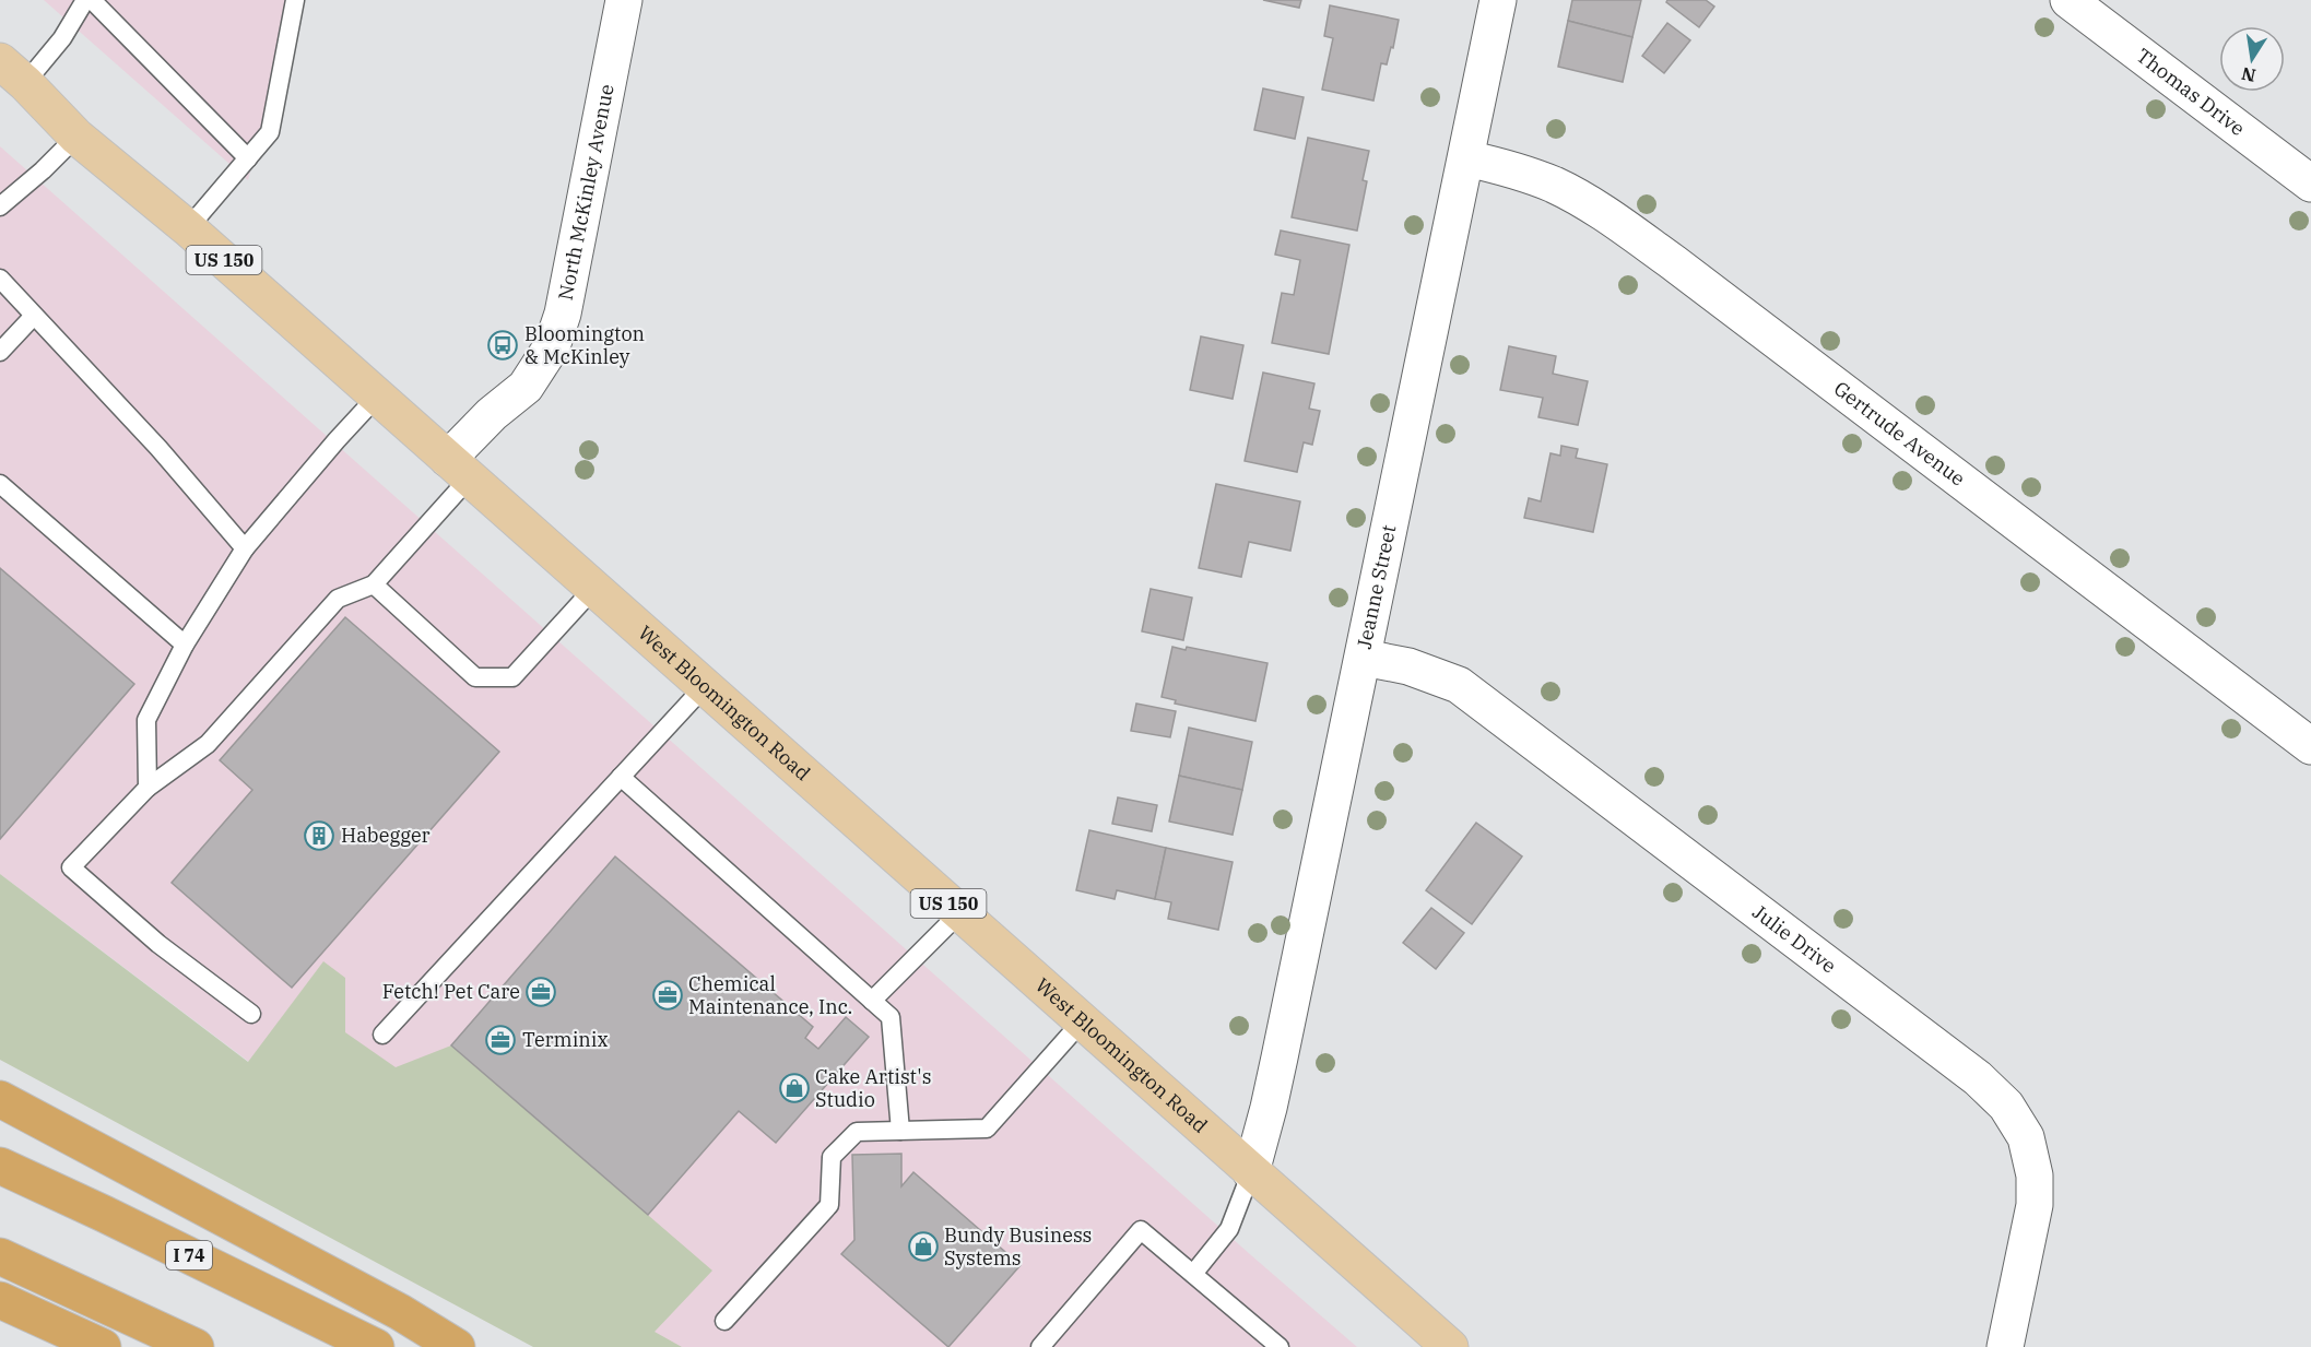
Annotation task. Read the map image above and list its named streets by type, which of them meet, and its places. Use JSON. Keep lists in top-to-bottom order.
{
  "streets": {
    "highway": ["I 74"],
    "main road": ["US 150", "West Bloomington Road"],
    "street": [
      "Thomas Drive",
      "North McKinley Avenue",
      "Gertrude Avenue",
      "Jeanne Street",
      "Julie Drive"
    ]
  },
  "crossings": [
    ["North McKinley Avenue", "West Bloomington Road"],
    ["Gertrude Avenue", "Jeanne Street"],
    ["Jeanne Street", "West Bloomington Road"],
    ["Jeanne Street", "Julie Drive"]
  ],
  "places": {
    "bus stop": ["Bloomington & McKinley"],
    "building": ["Habegger"],
    "office": ["Fetch! Pet Care", "Chemical Maintenance, Inc.", "Terminix"],
    "shop": ["Cake Artist's Studio", "Bundy Business Systems"]
  },
  "north": "bottom"
}
